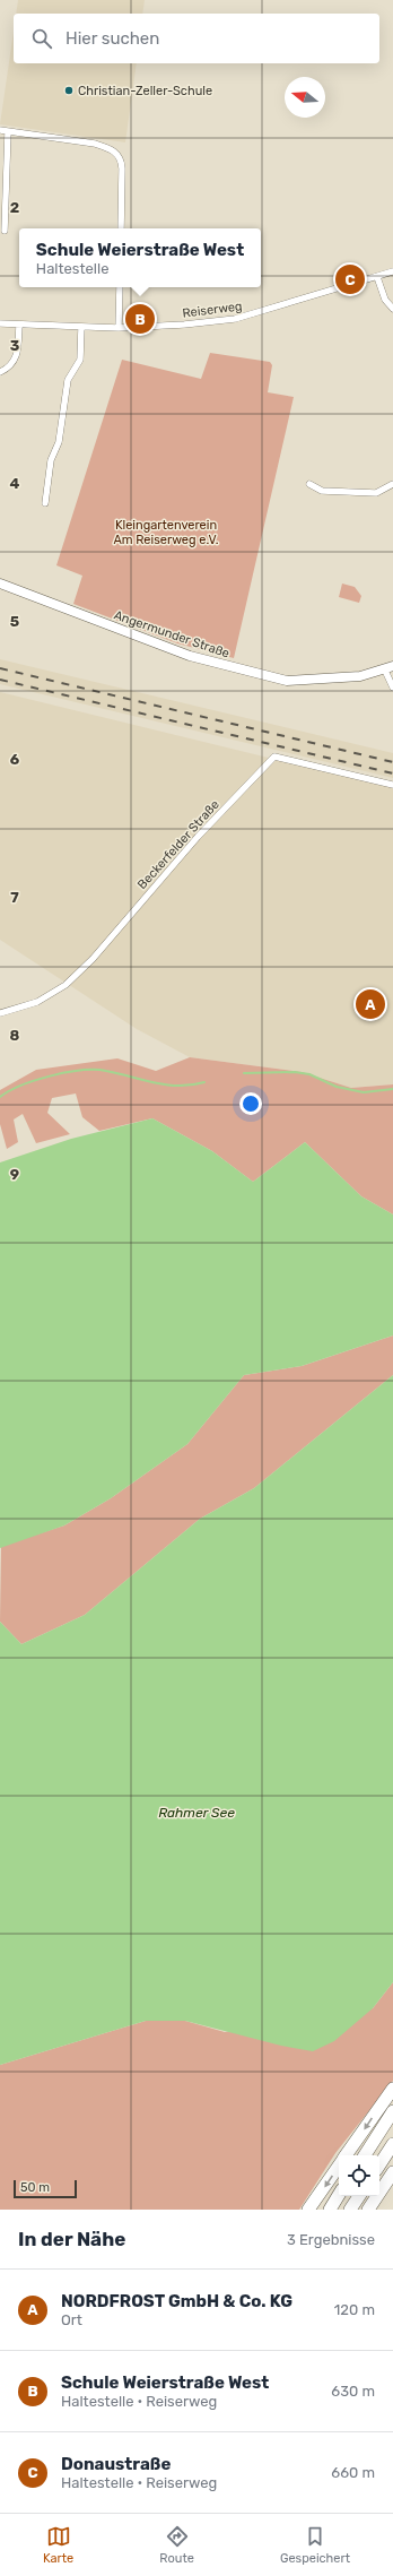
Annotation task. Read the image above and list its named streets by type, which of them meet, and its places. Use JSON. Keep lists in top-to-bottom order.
{
  "streets": {
    "main road": ["Angermunder Straße"],
    "street": ["Reiserweg", "Beckerfelder Straße"]
  },
  "water": ["Rahmer See"],
  "parks": ["Kleingartenverein Am Reiserweg e.V."],
  "places": ["Christian-Zeller-Schule"],
  "scale_bar": "50 m",
  "north": "left",
  "page": {
    "search": "Hier suchen",
    "popup": ["Schule Weierstraße West", "Haltestelle"],
    "pins": ["C", "B", "A"],
    "scale": "50 m",
    "heading": ["In der Nähe", "3 Ergebnisse"],
    "list": [
      {
        "mark": "A",
        "name": "NORDFROST GmbH & Co. KG",
        "note": "Ort",
        "value": "120 m"
      },
      {
        "mark": "B",
        "name": "Schule Weierstraße West",
        "note": "Haltestelle · Reiserweg",
        "value": "630 m"
      },
      {
        "mark": "C",
        "name": "Donaustraße",
        "note": "Haltestelle · Reiserweg",
        "value": "660 m"
      }
    ],
    "nav": ["Karte", "Route", "Gespeichert"]
  },
  "grid": {
    "rows": [
      "2",
      "3",
      "4",
      "5",
      "6",
      "7",
      "8",
      "9"
    ]
  }
}
